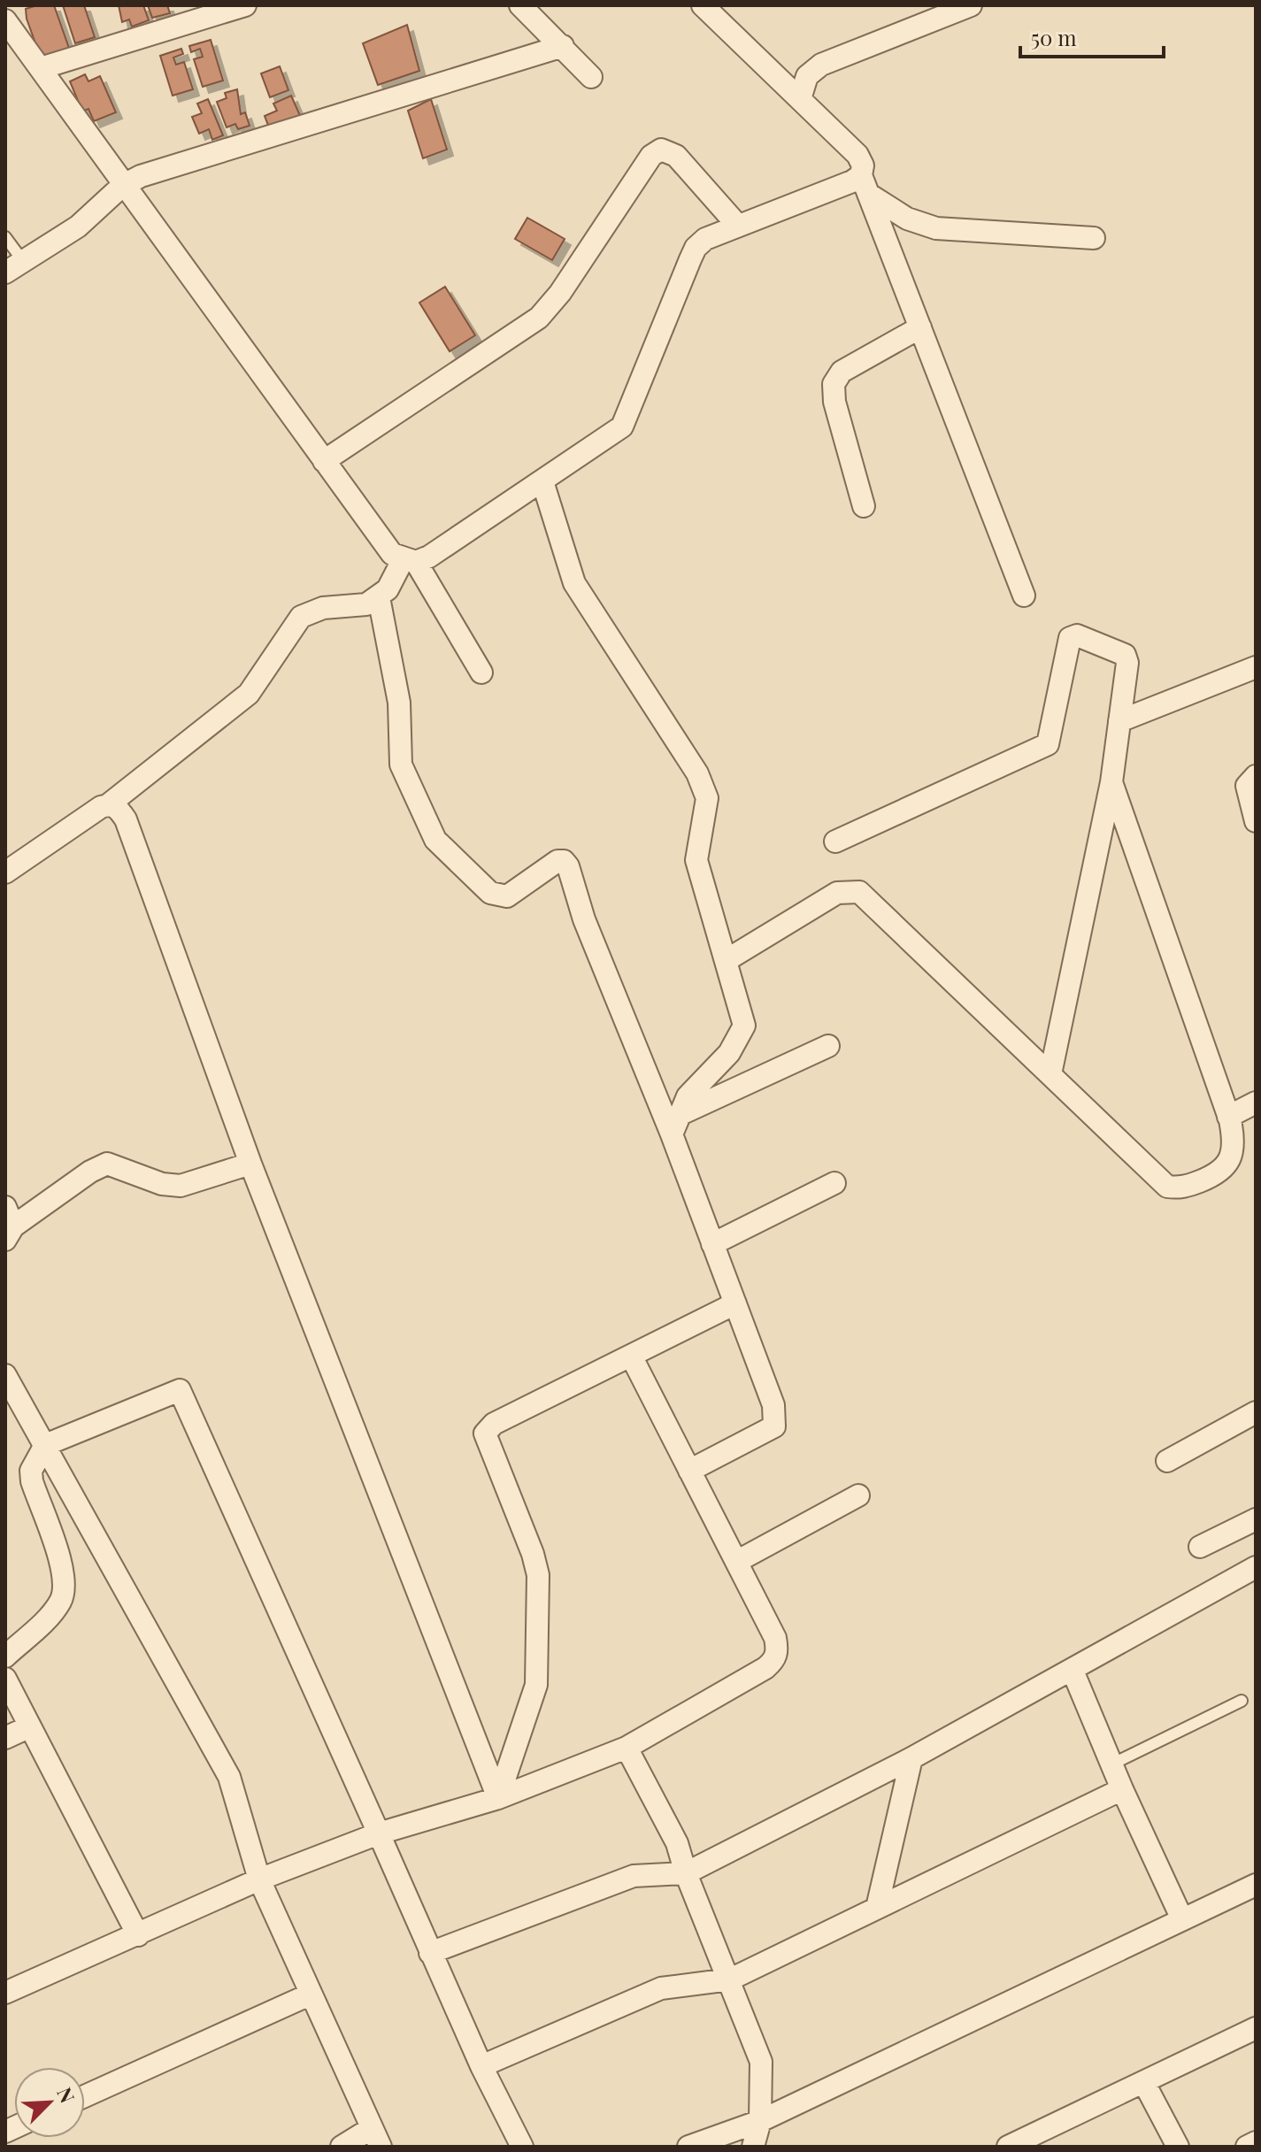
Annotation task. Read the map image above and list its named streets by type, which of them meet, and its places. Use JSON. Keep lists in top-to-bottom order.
{
  "scale_bar": "50 m",
  "north": "top right"
}
